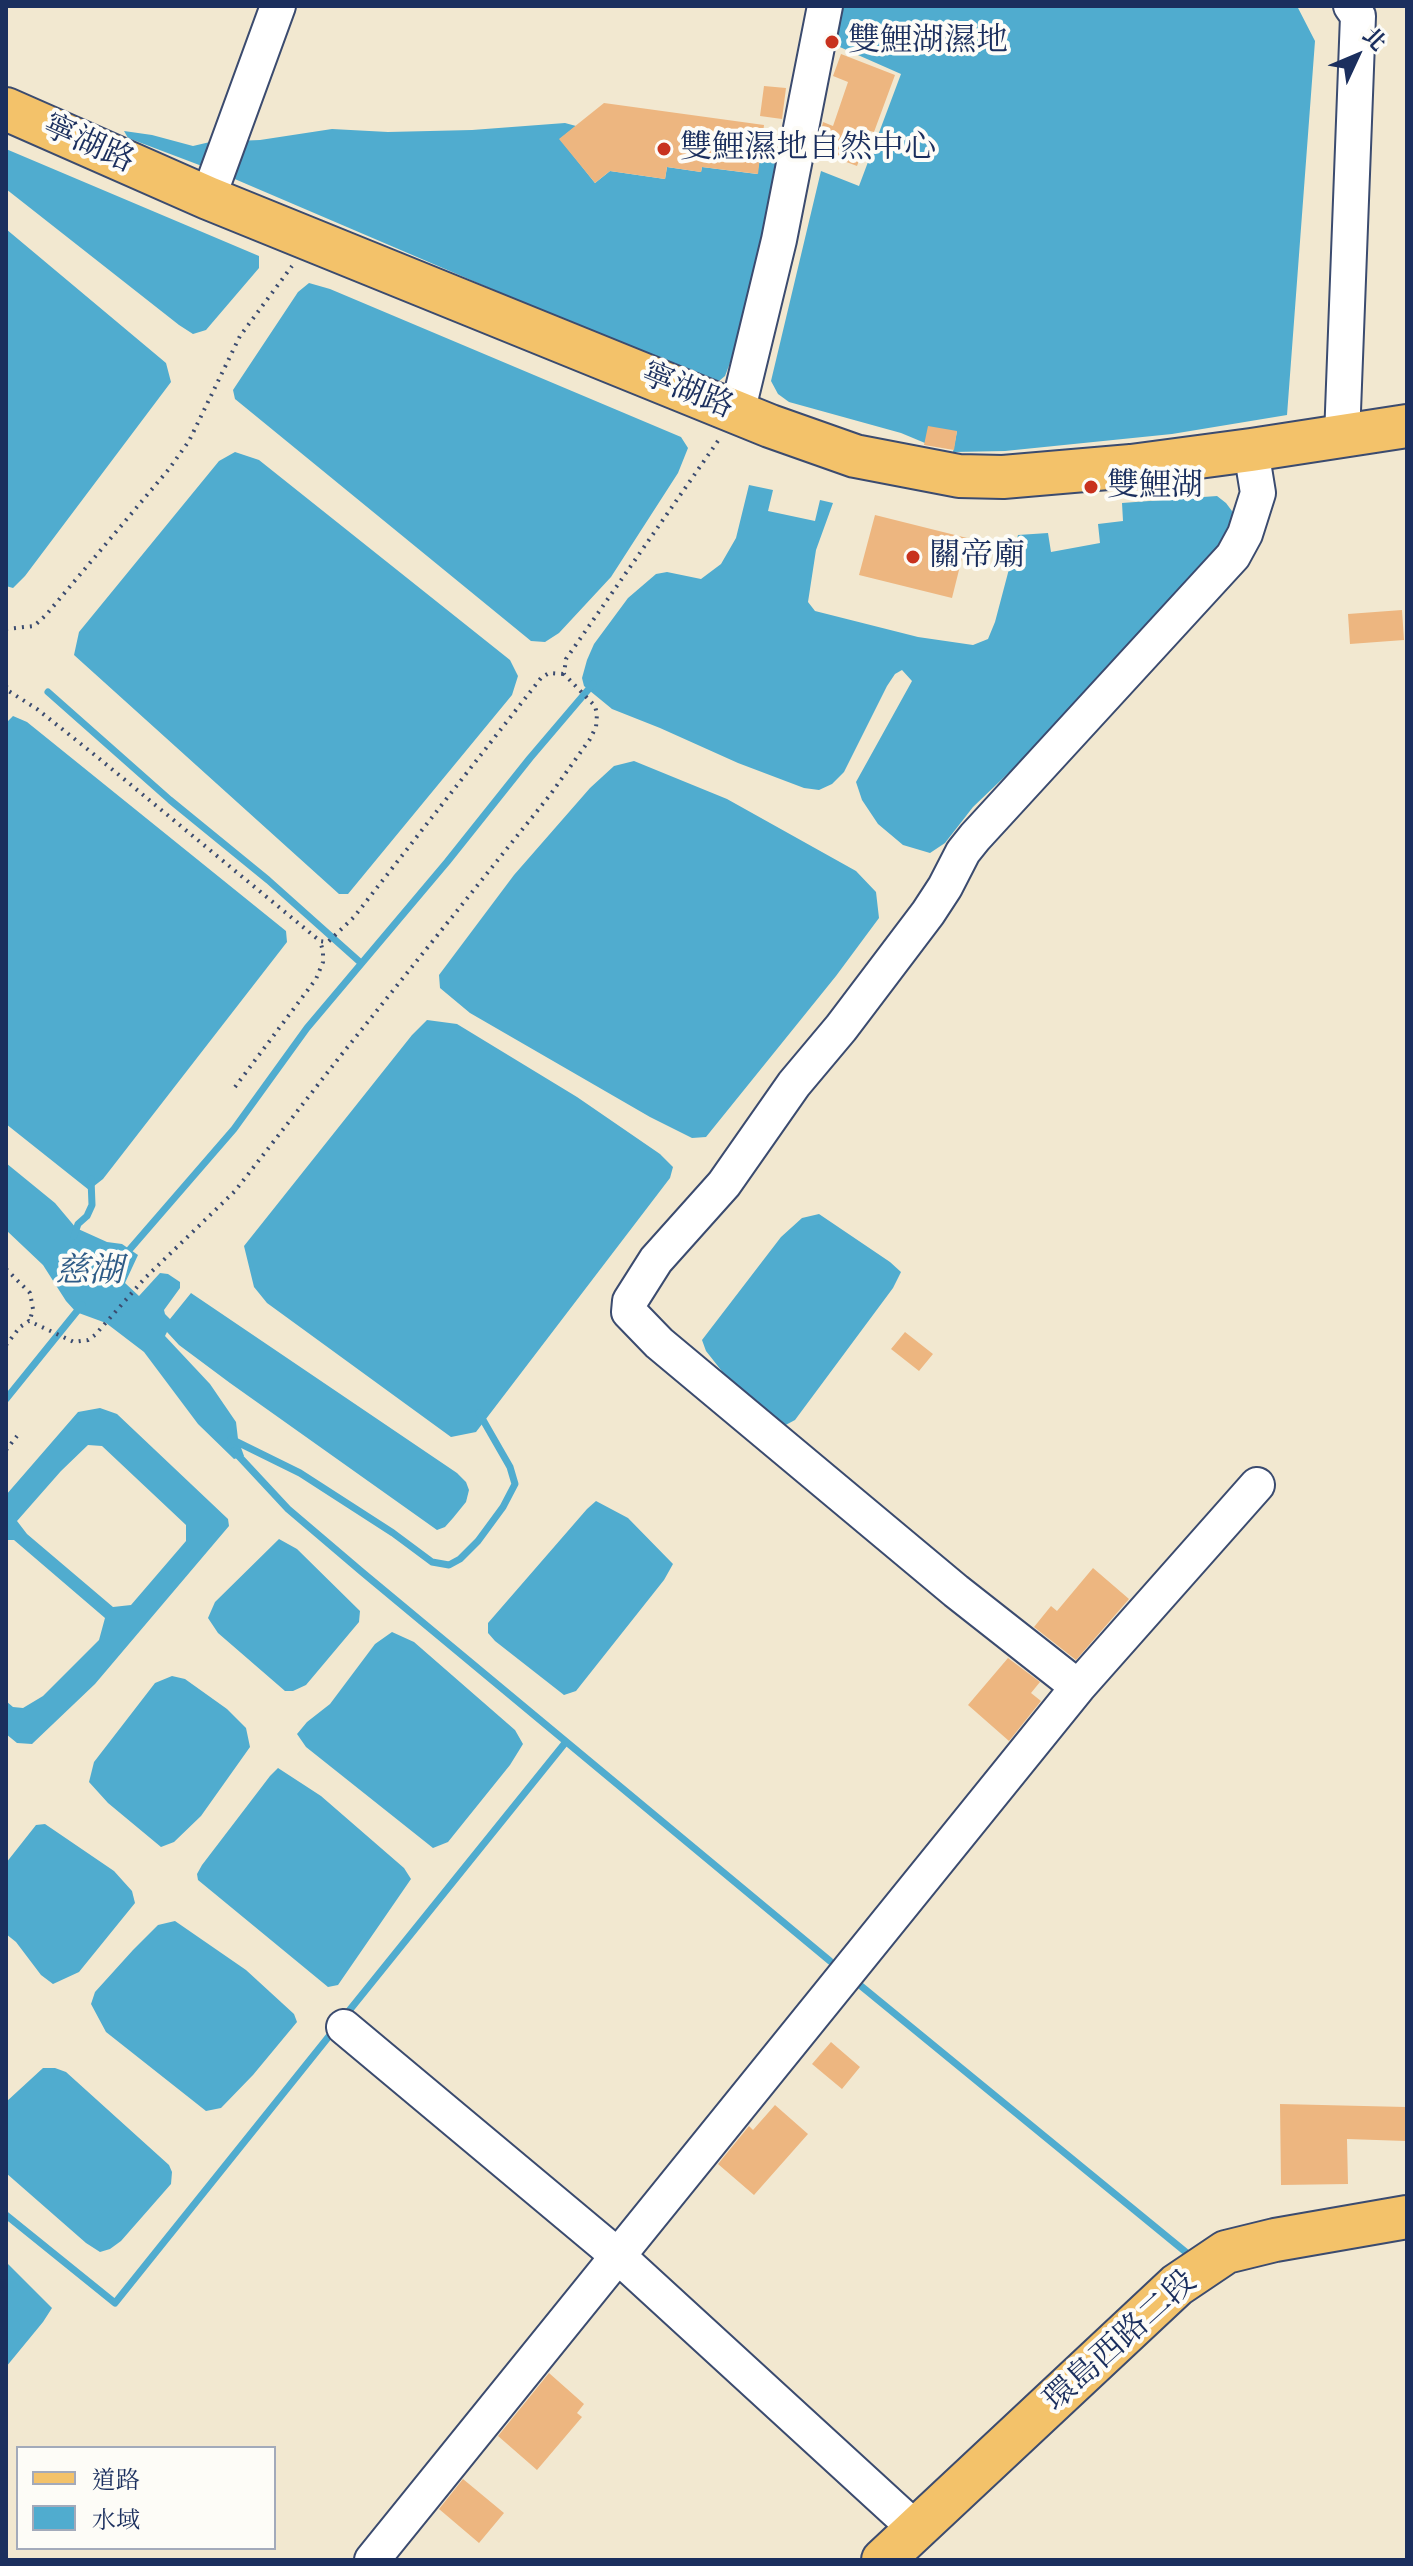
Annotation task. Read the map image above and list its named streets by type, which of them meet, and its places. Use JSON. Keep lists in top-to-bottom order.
{
  "streets": {
    "main road": ["寧湖路", "環島西路二段"]
  },
  "water": ["慈湖"],
  "places": [
    "雙鯉湖濕地",
    "雙鯉濕地自然中心",
    "雙鯉湖",
    "關帝廟"
  ],
  "legend": ["道路", "水域"],
  "north": "top right"
}
